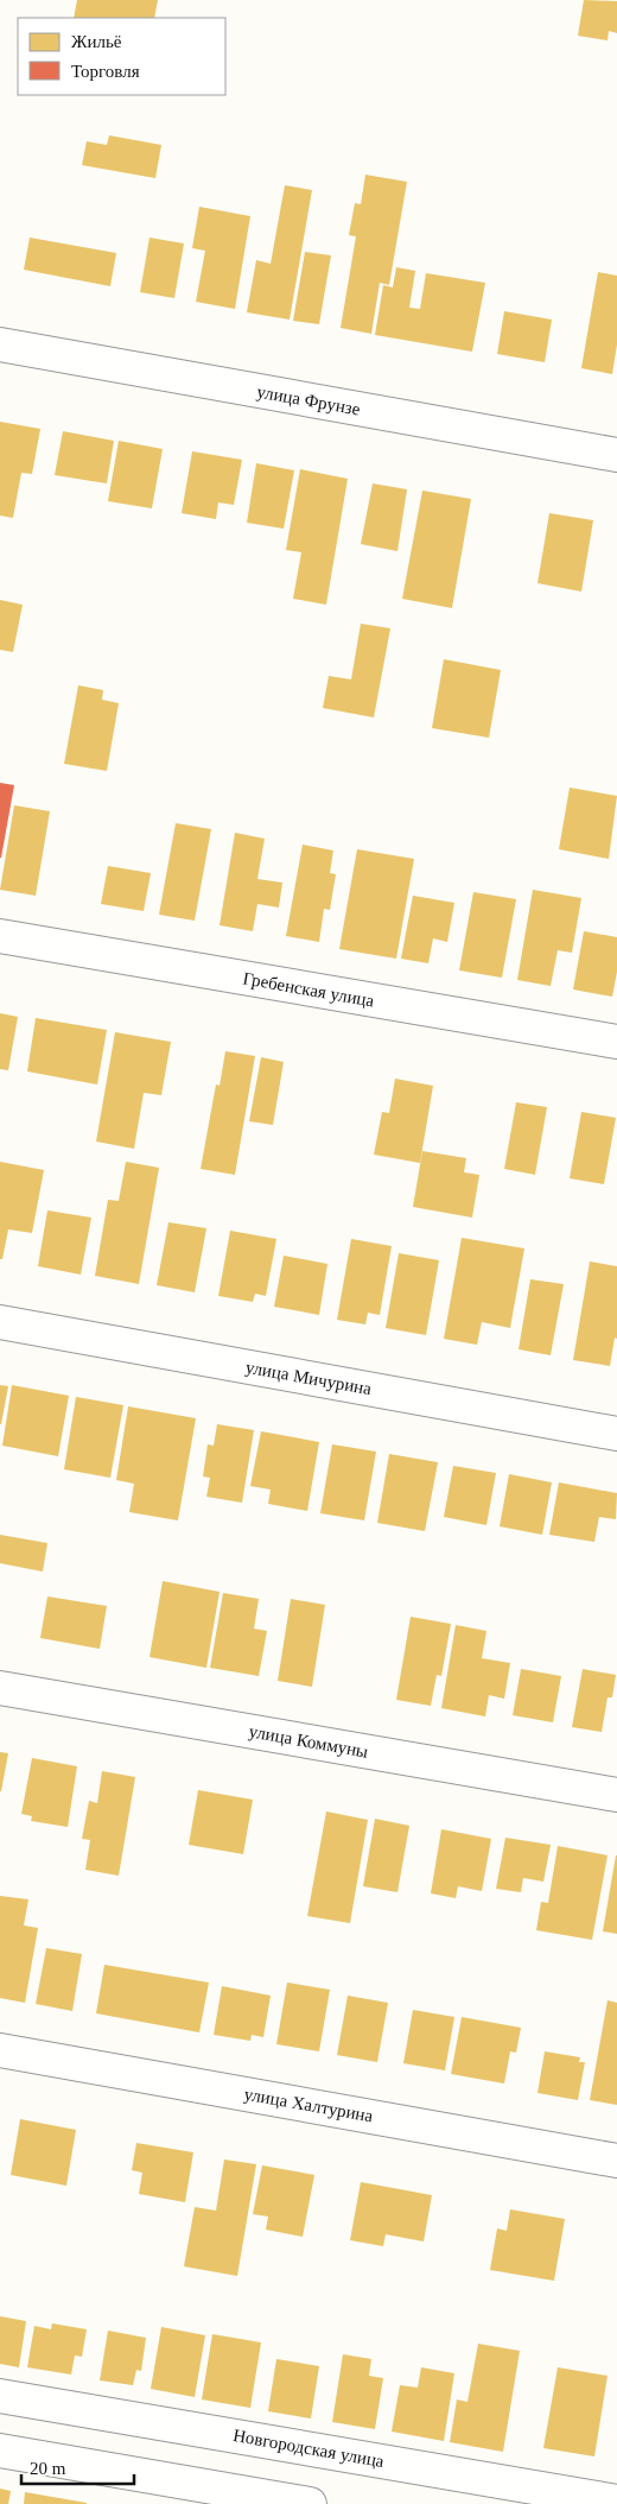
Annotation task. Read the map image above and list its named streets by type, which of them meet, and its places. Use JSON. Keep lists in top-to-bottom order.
{
  "streets": {
    "street": [
      "улица Фрунзе",
      "Гребенская улица",
      "улица Мичурина",
      "улица Коммуны",
      "улица Халтурина",
      "Новгородская улица"
    ]
  },
  "legend": ["Жильё", "Торговля"],
  "scale_bar": "20 m"
}
